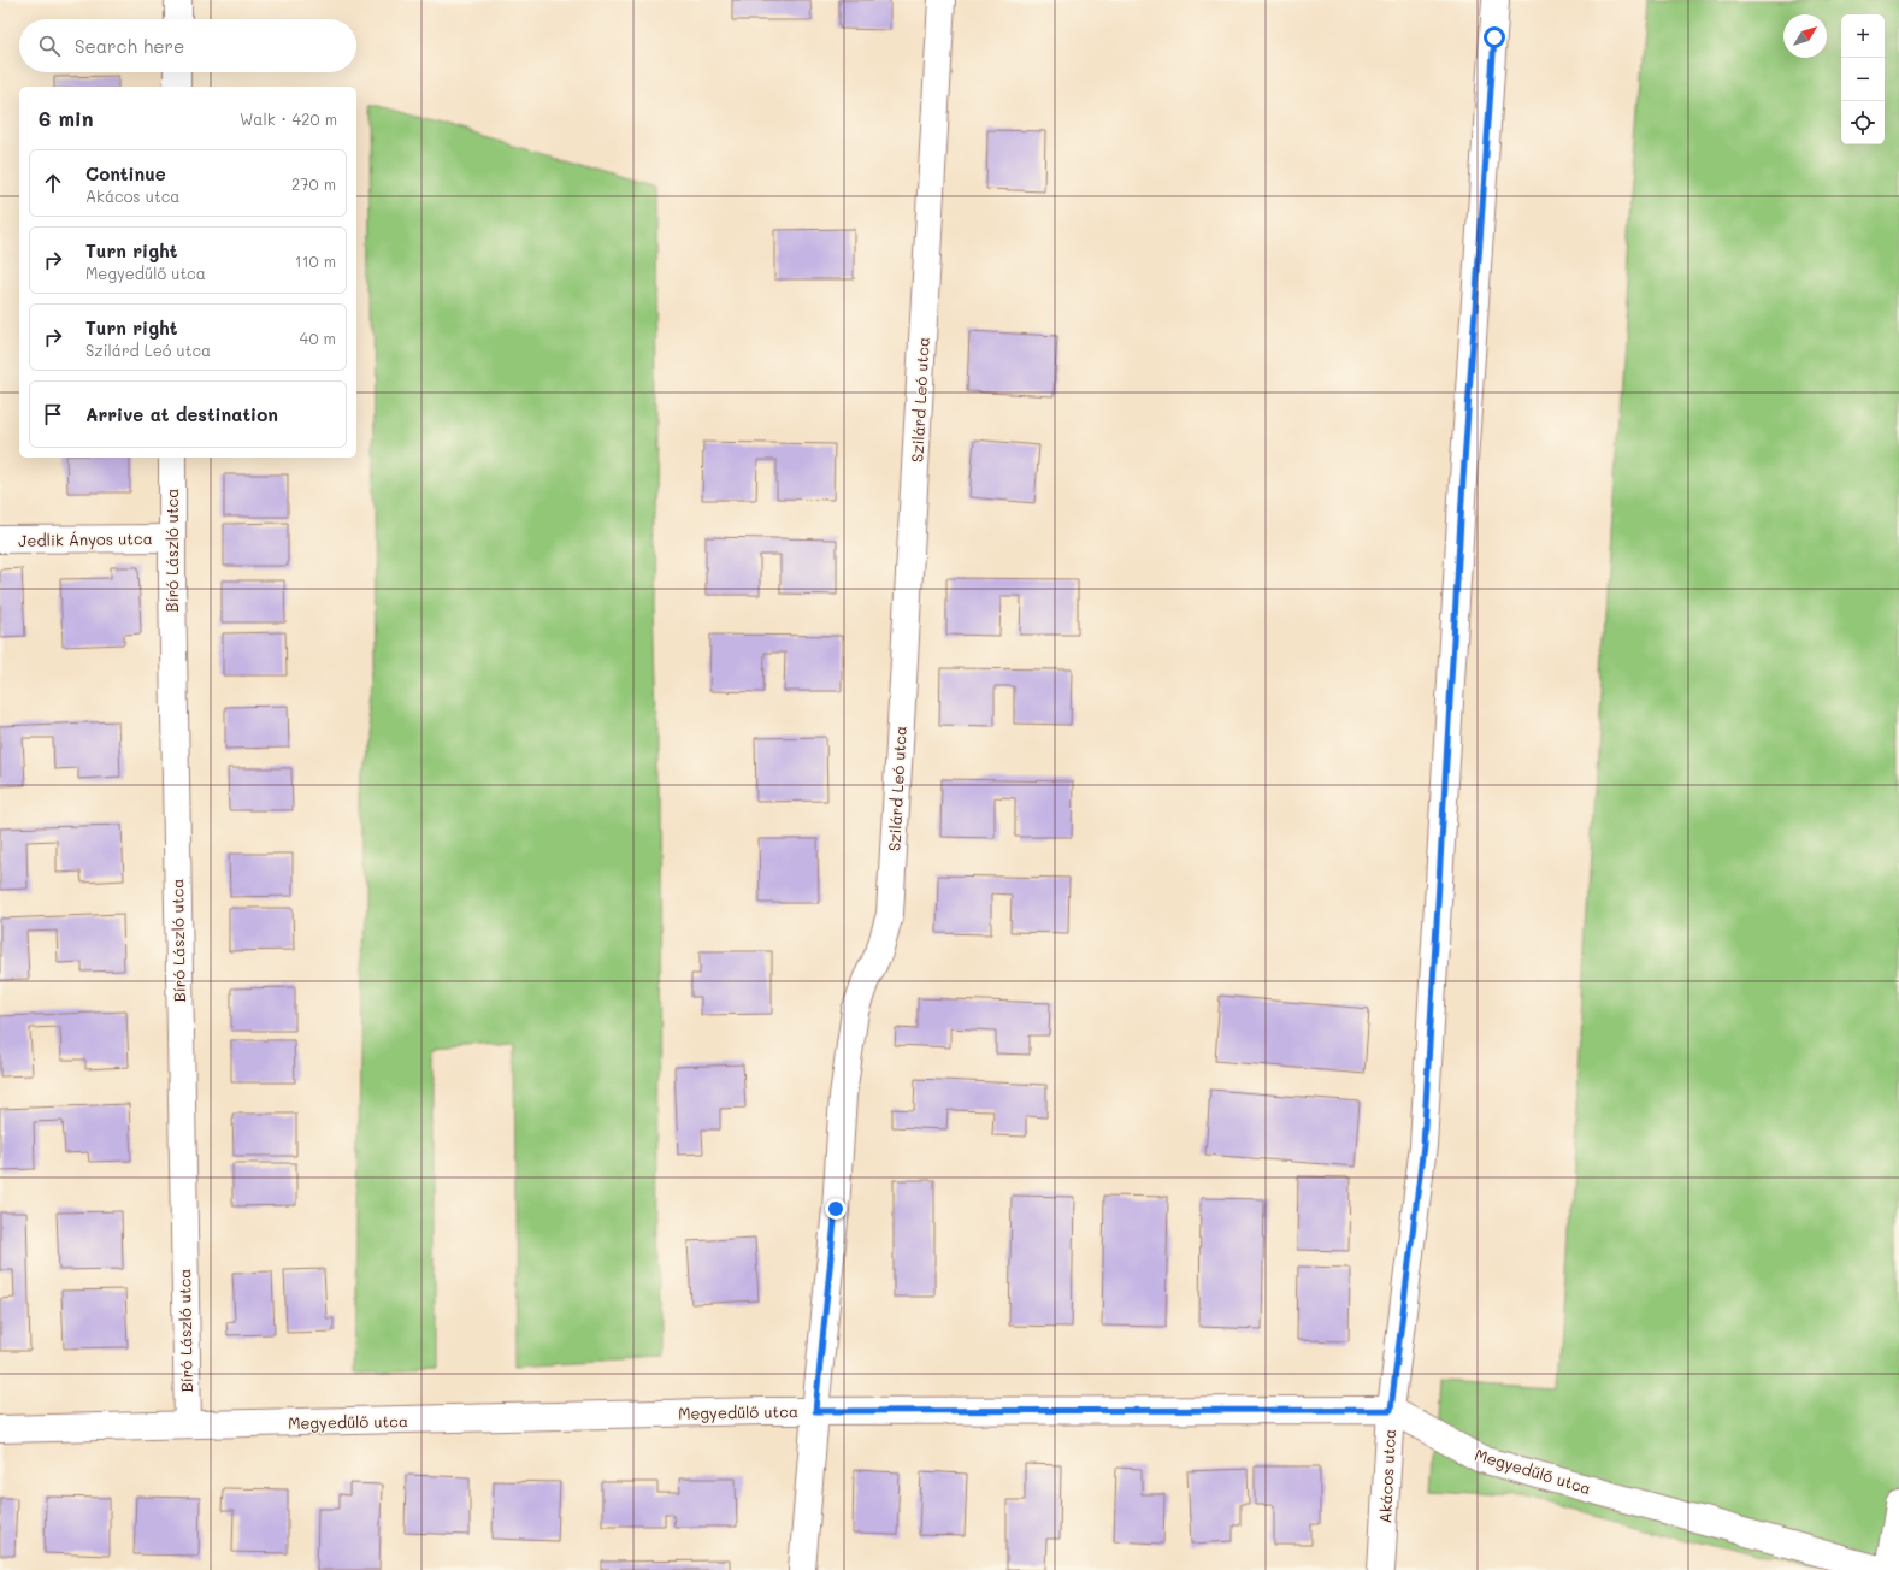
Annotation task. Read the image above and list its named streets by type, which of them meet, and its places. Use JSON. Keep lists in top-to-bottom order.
{
  "streets": {
    "street": [
      "Szilárd Leó utca",
      "Jedlik Ányos utca",
      "Bíró László utca",
      "Megyedűlő utca",
      "Akácos utca"
    ]
  },
  "crossings": [
    ["Szilárd Leó utca", "Megyedűlő utca"],
    ["Jedlik Ányos utca", "Bíró László utca"],
    ["Bíró László utca", "Megyedűlő utca"],
    ["Megyedűlő utca", "Akácos utca"]
  ],
  "north": "top right",
  "page": {
    "map_buttons": ["+", "−"],
    "search": "Search here",
    "heading": ["6 min", "Walk · 420 m"],
    "list": [
      ["Continue", "Akácos utca", "270 m"],
      ["Turn right", "Megyedűlő utca", "110 m"],
      ["Turn right", "Szilárd Leó utca", "40 m"],
      "Arrive at destination"
    ]
  }
}
